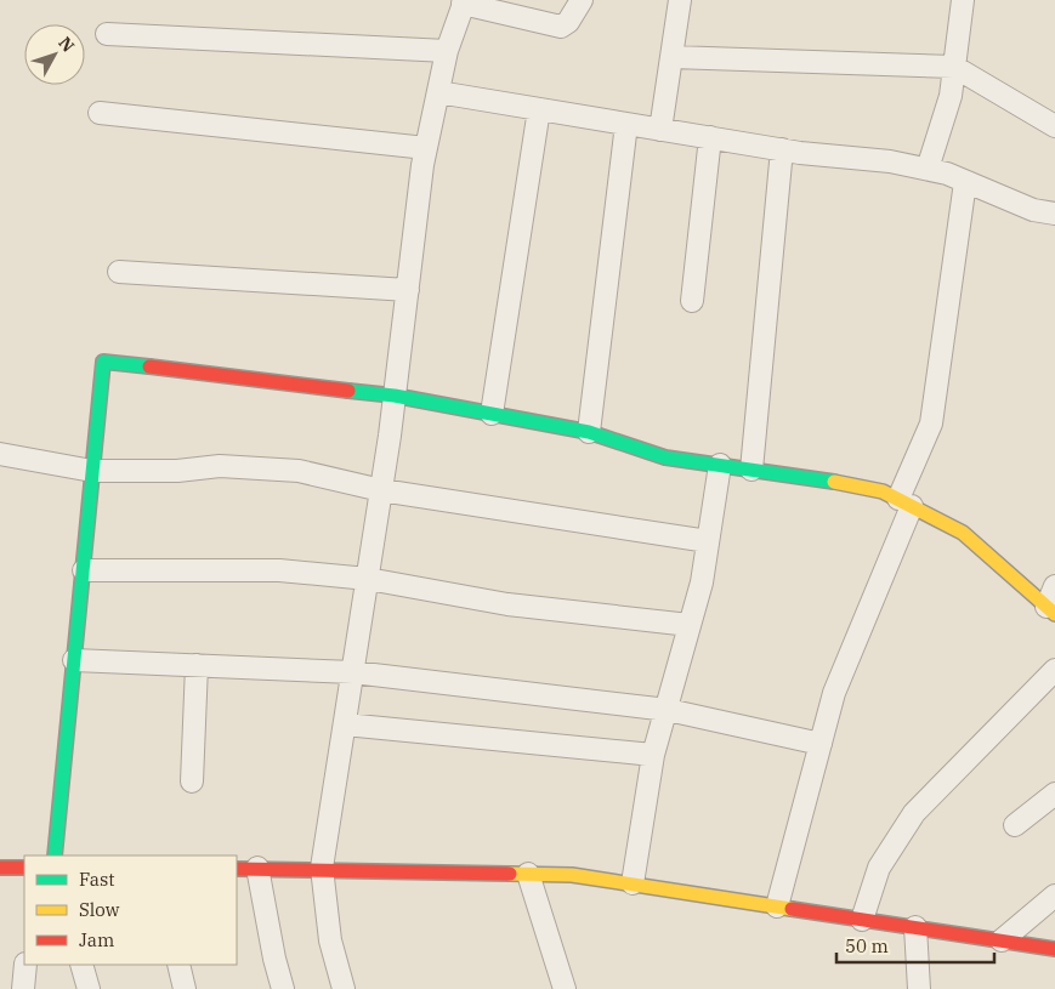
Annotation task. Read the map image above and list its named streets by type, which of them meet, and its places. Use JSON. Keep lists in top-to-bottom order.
{
  "legend": ["Fast", "Slow", "Jam"],
  "scale_bar": "50 m",
  "north": "top right"
}
